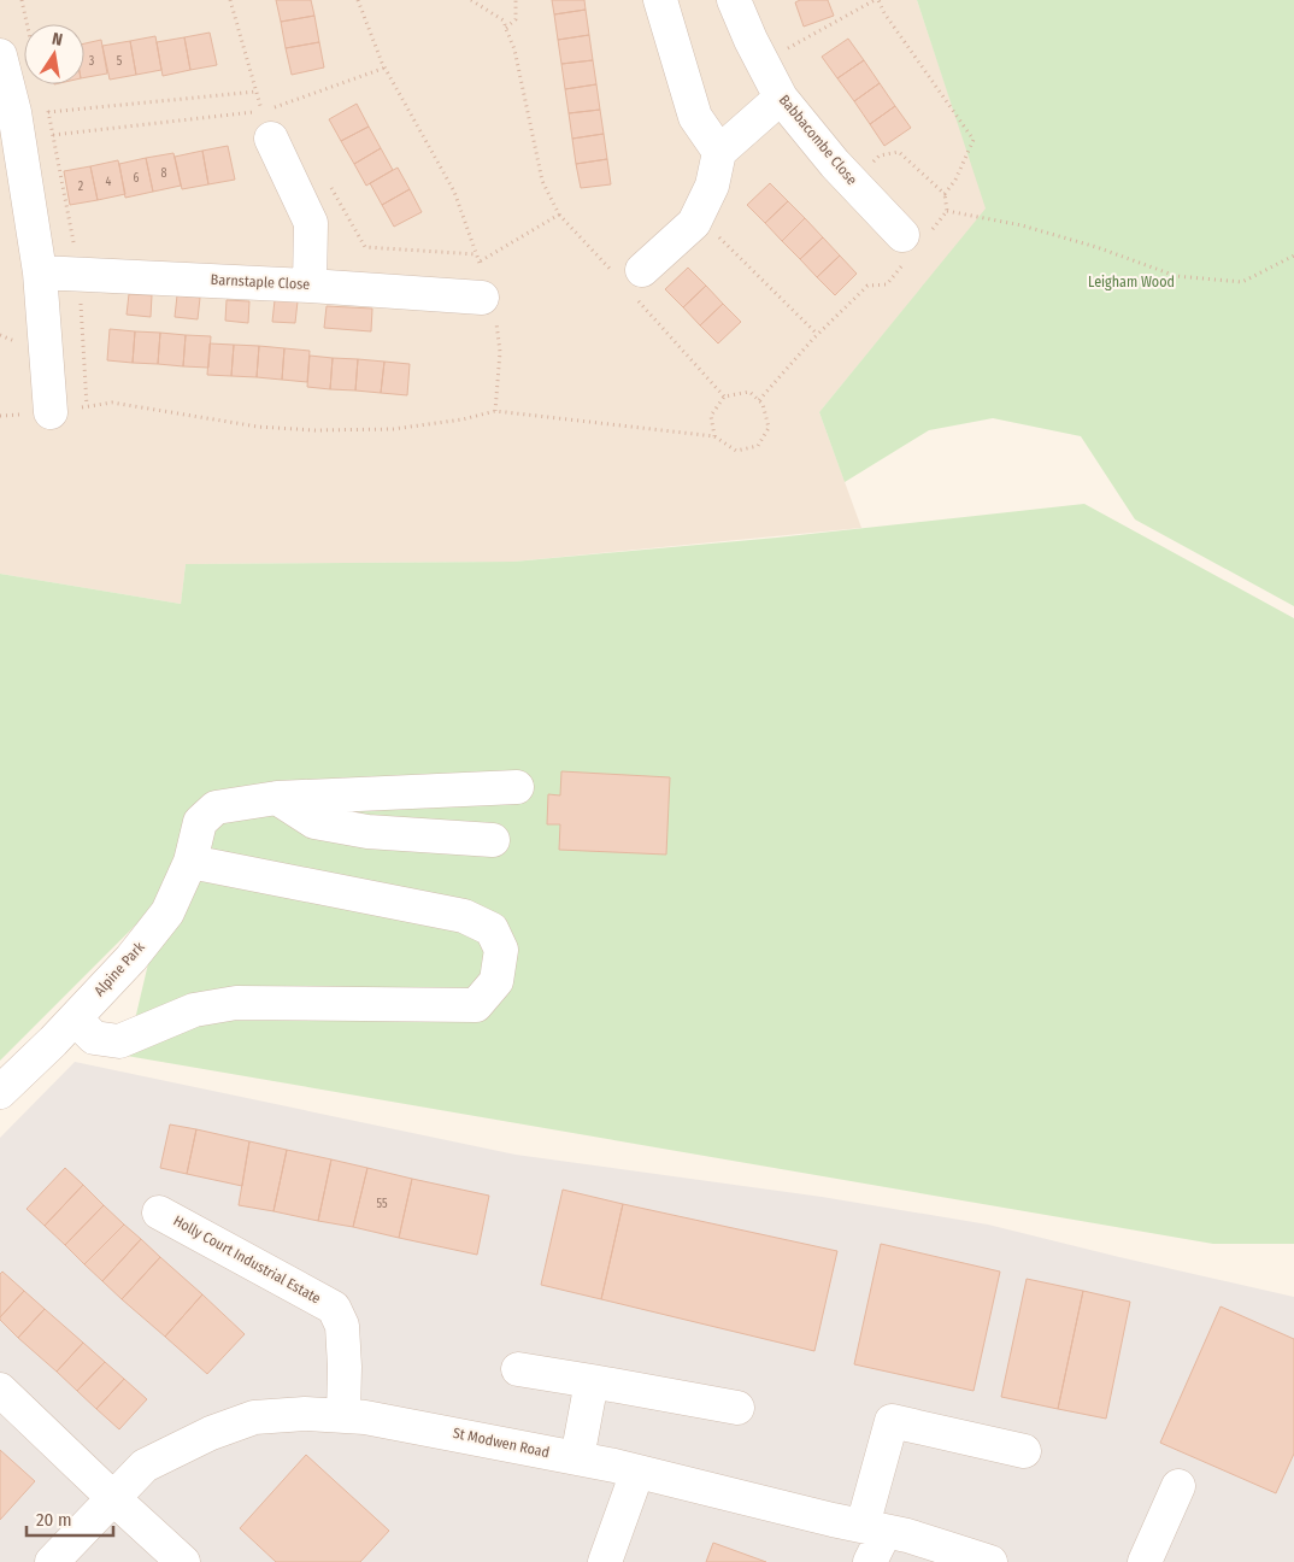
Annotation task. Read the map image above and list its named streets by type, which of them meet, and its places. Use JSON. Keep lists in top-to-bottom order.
{
  "streets": {
    "street": [
      "Babbacombe Close",
      "Barnstaple Close",
      "Alpine Park",
      "Holly Court Industrial Estate",
      "St Modwen Road"
    ]
  },
  "crossings": [
    ["Holly Court Industrial Estate", "St Modwen Road"]
  ],
  "parks": ["Leigham Wood"],
  "house_numbers": [
    "3",
    "5",
    "8",
    "6",
    "4",
    "2",
    "55"
  ],
  "scale_bar": "20 m",
  "north": "top"
}
